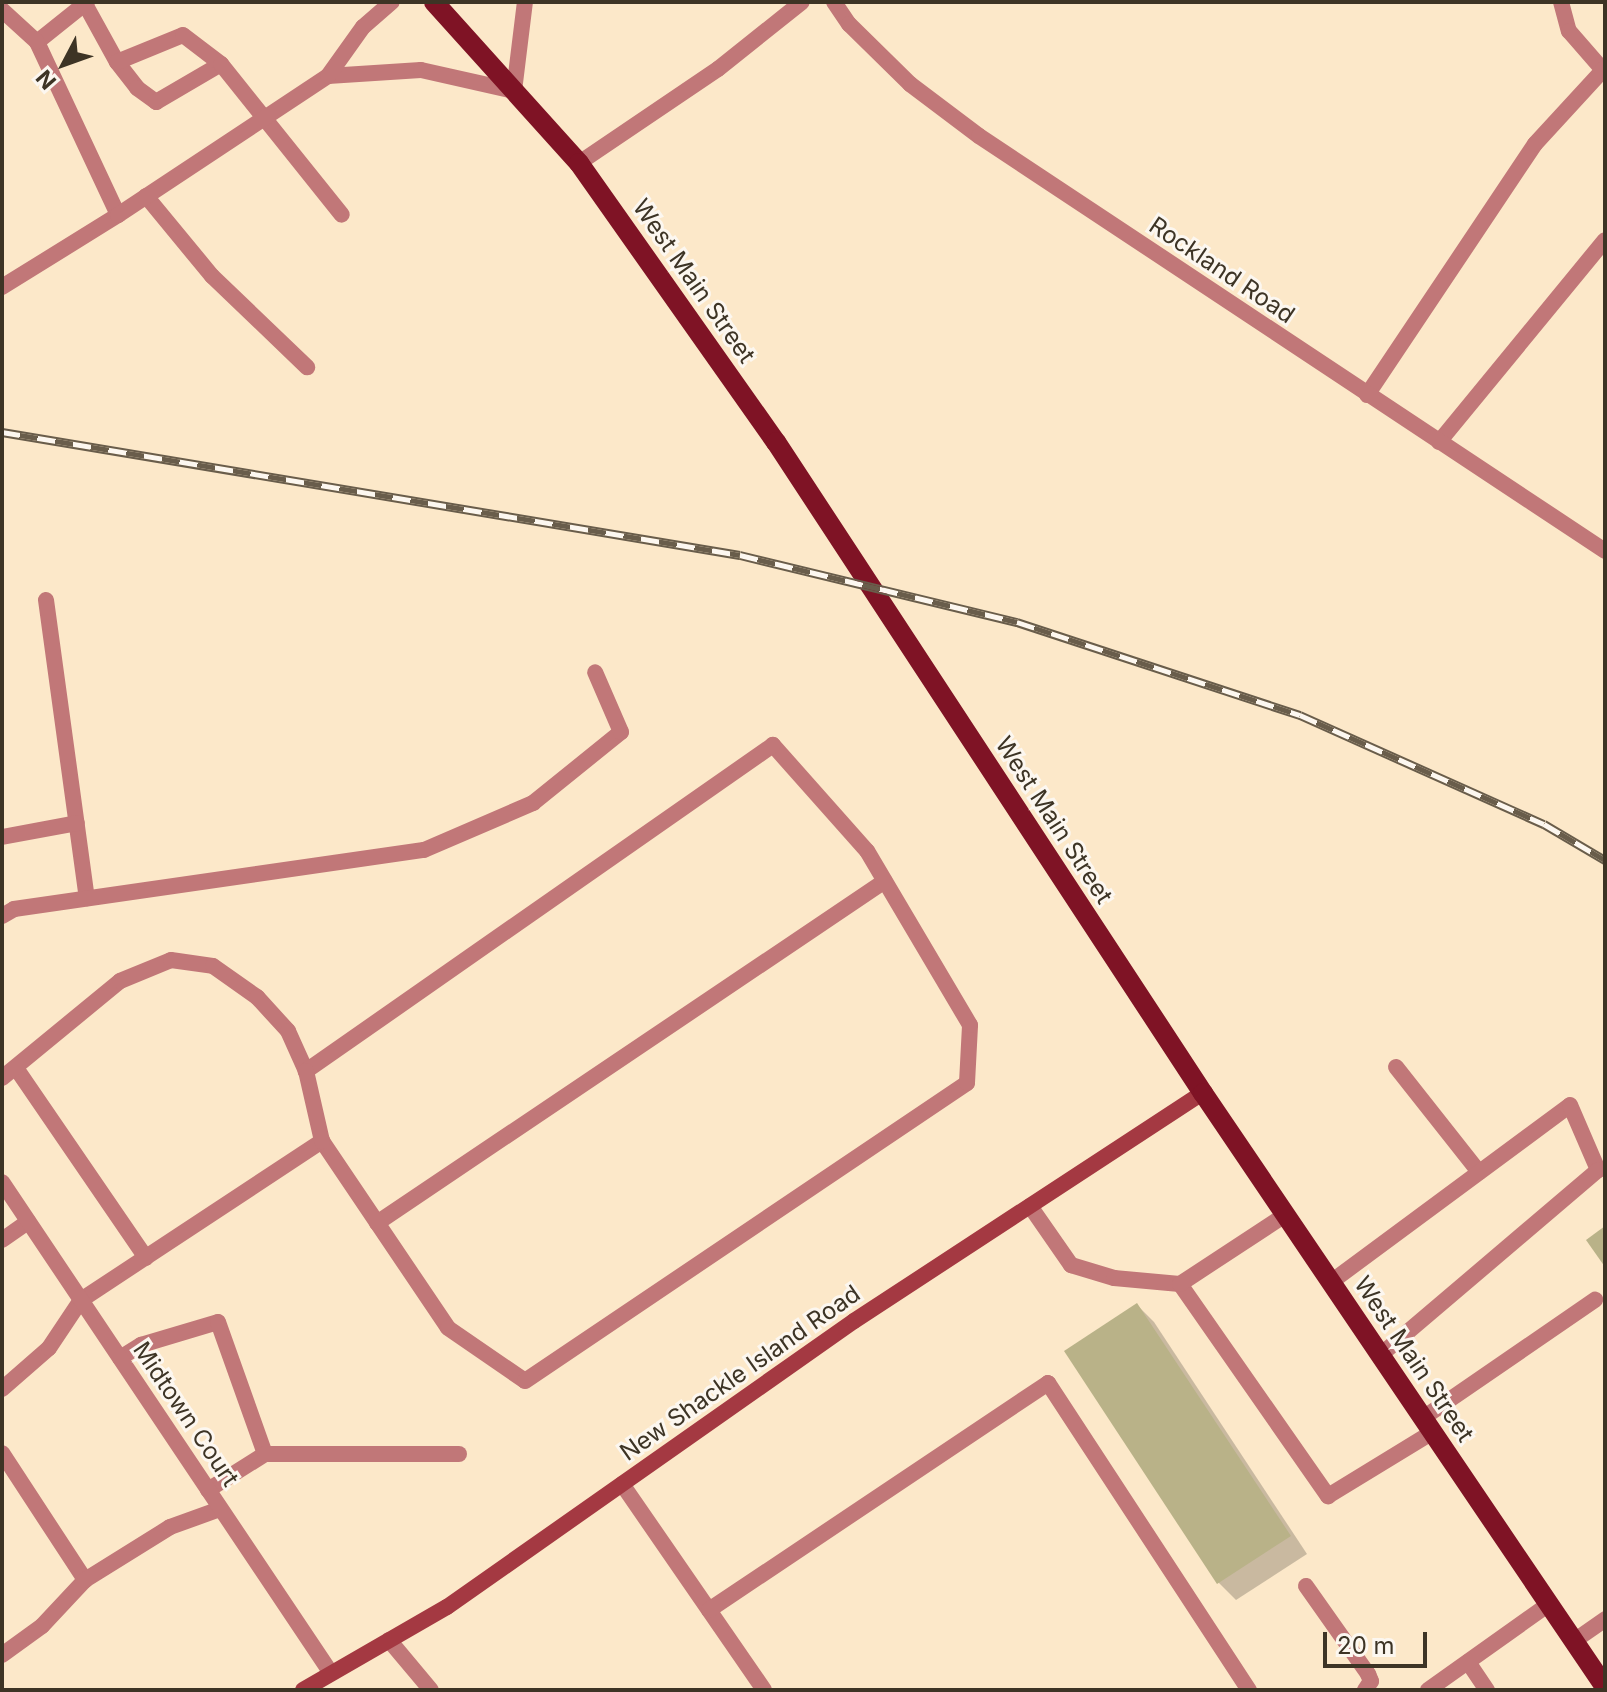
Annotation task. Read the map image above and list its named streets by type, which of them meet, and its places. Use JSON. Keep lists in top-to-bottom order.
{
  "streets": {
    "main road": ["West Main Street", "New Shackle Island Road"],
    "street": ["Rockland Road", "Midtown Court"]
  },
  "crossings": [
    ["West Main Street", "New Shackle Island Road"],
    ["New Shackle Island Road", "Midtown Court"]
  ],
  "scale_bar": "20 m",
  "north": "bottom left"
}
